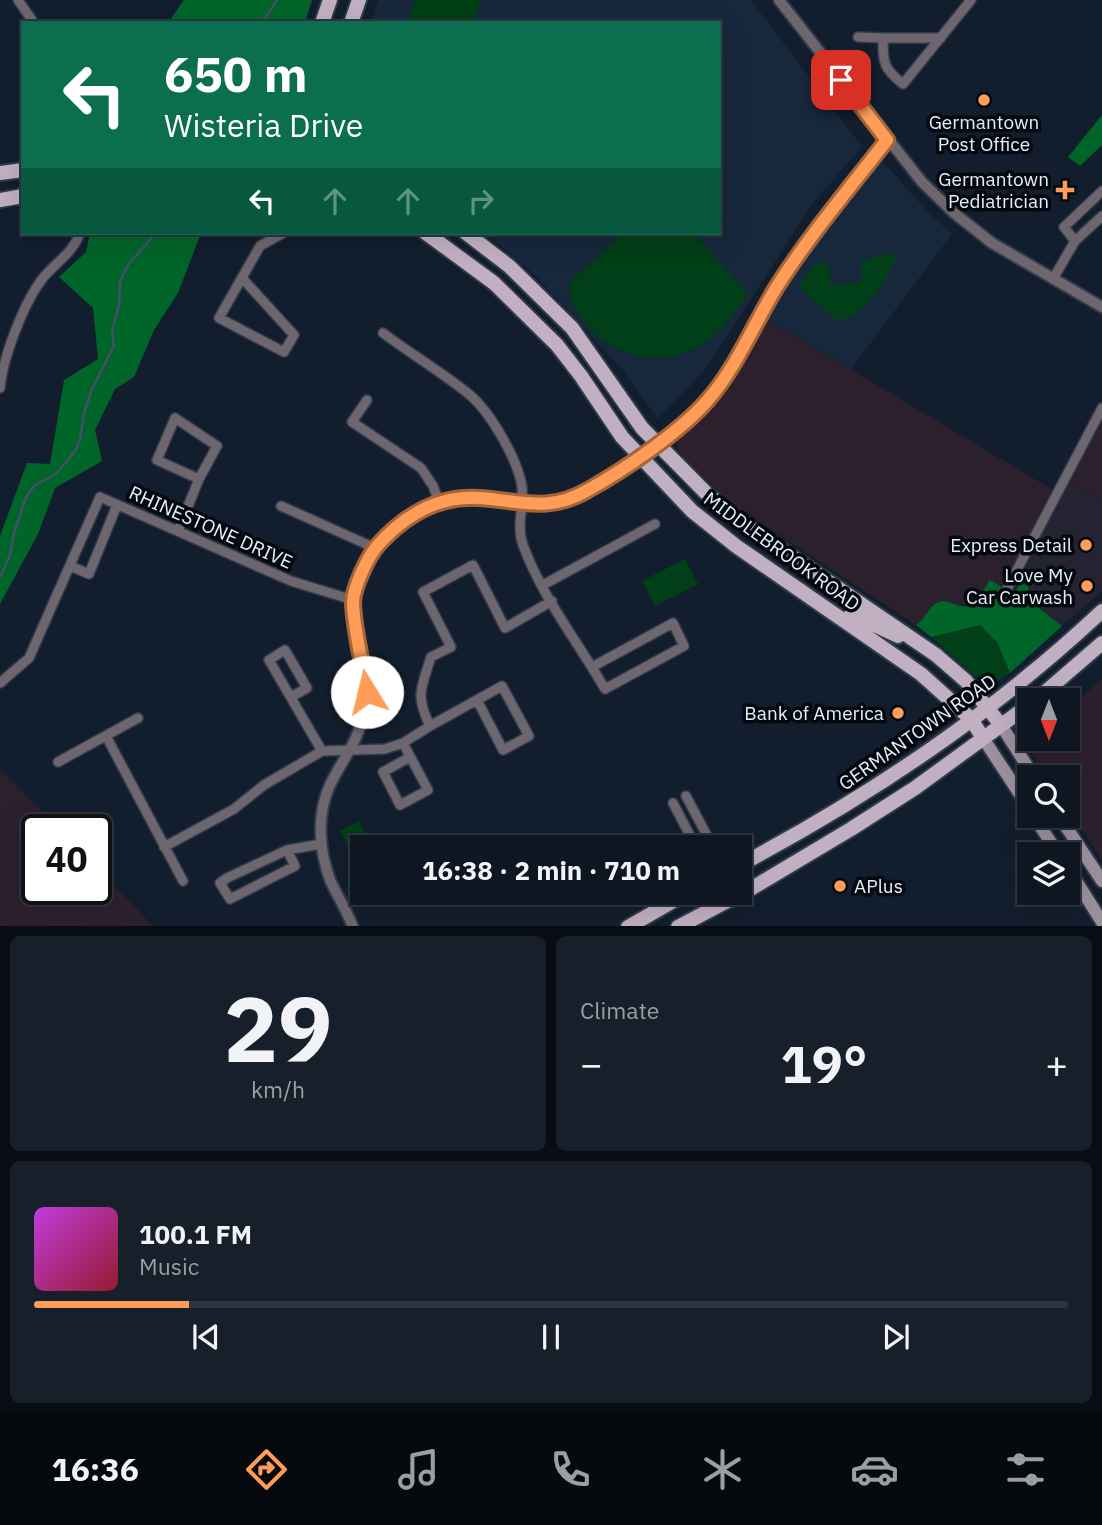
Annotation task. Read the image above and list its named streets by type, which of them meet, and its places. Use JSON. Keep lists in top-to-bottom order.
{
  "streets": {
    "main road": ["MIDDLEBROOK ROAD", "GERMANTOWN ROAD"],
    "street": ["RHINESTONE DRIVE"]
  },
  "crossings": [
    ["MIDDLEBROOK ROAD", "GERMANTOWN ROAD"]
  ],
  "places": {
    "other": [
      "Germantown Post Office",
      "Express Detail",
      "Love My Car Carwash",
      "Bank of America",
      "APlus"
    ],
    "health": ["Germantown Pediatrician"]
  },
  "north": "bottom",
  "page": {
    "turn": ["650 m", "Wisteria Drive"],
    "limit": "40",
    "trip": "16:38 · 2 min · 710 m",
    "tile": [
      ["29", "km/h"],
      "Climate"
    ],
    "heat": ["−", "19°", "+"],
    "song": ["100.1 FM", "Music"],
    "tabs": "16:36"
  }
}
